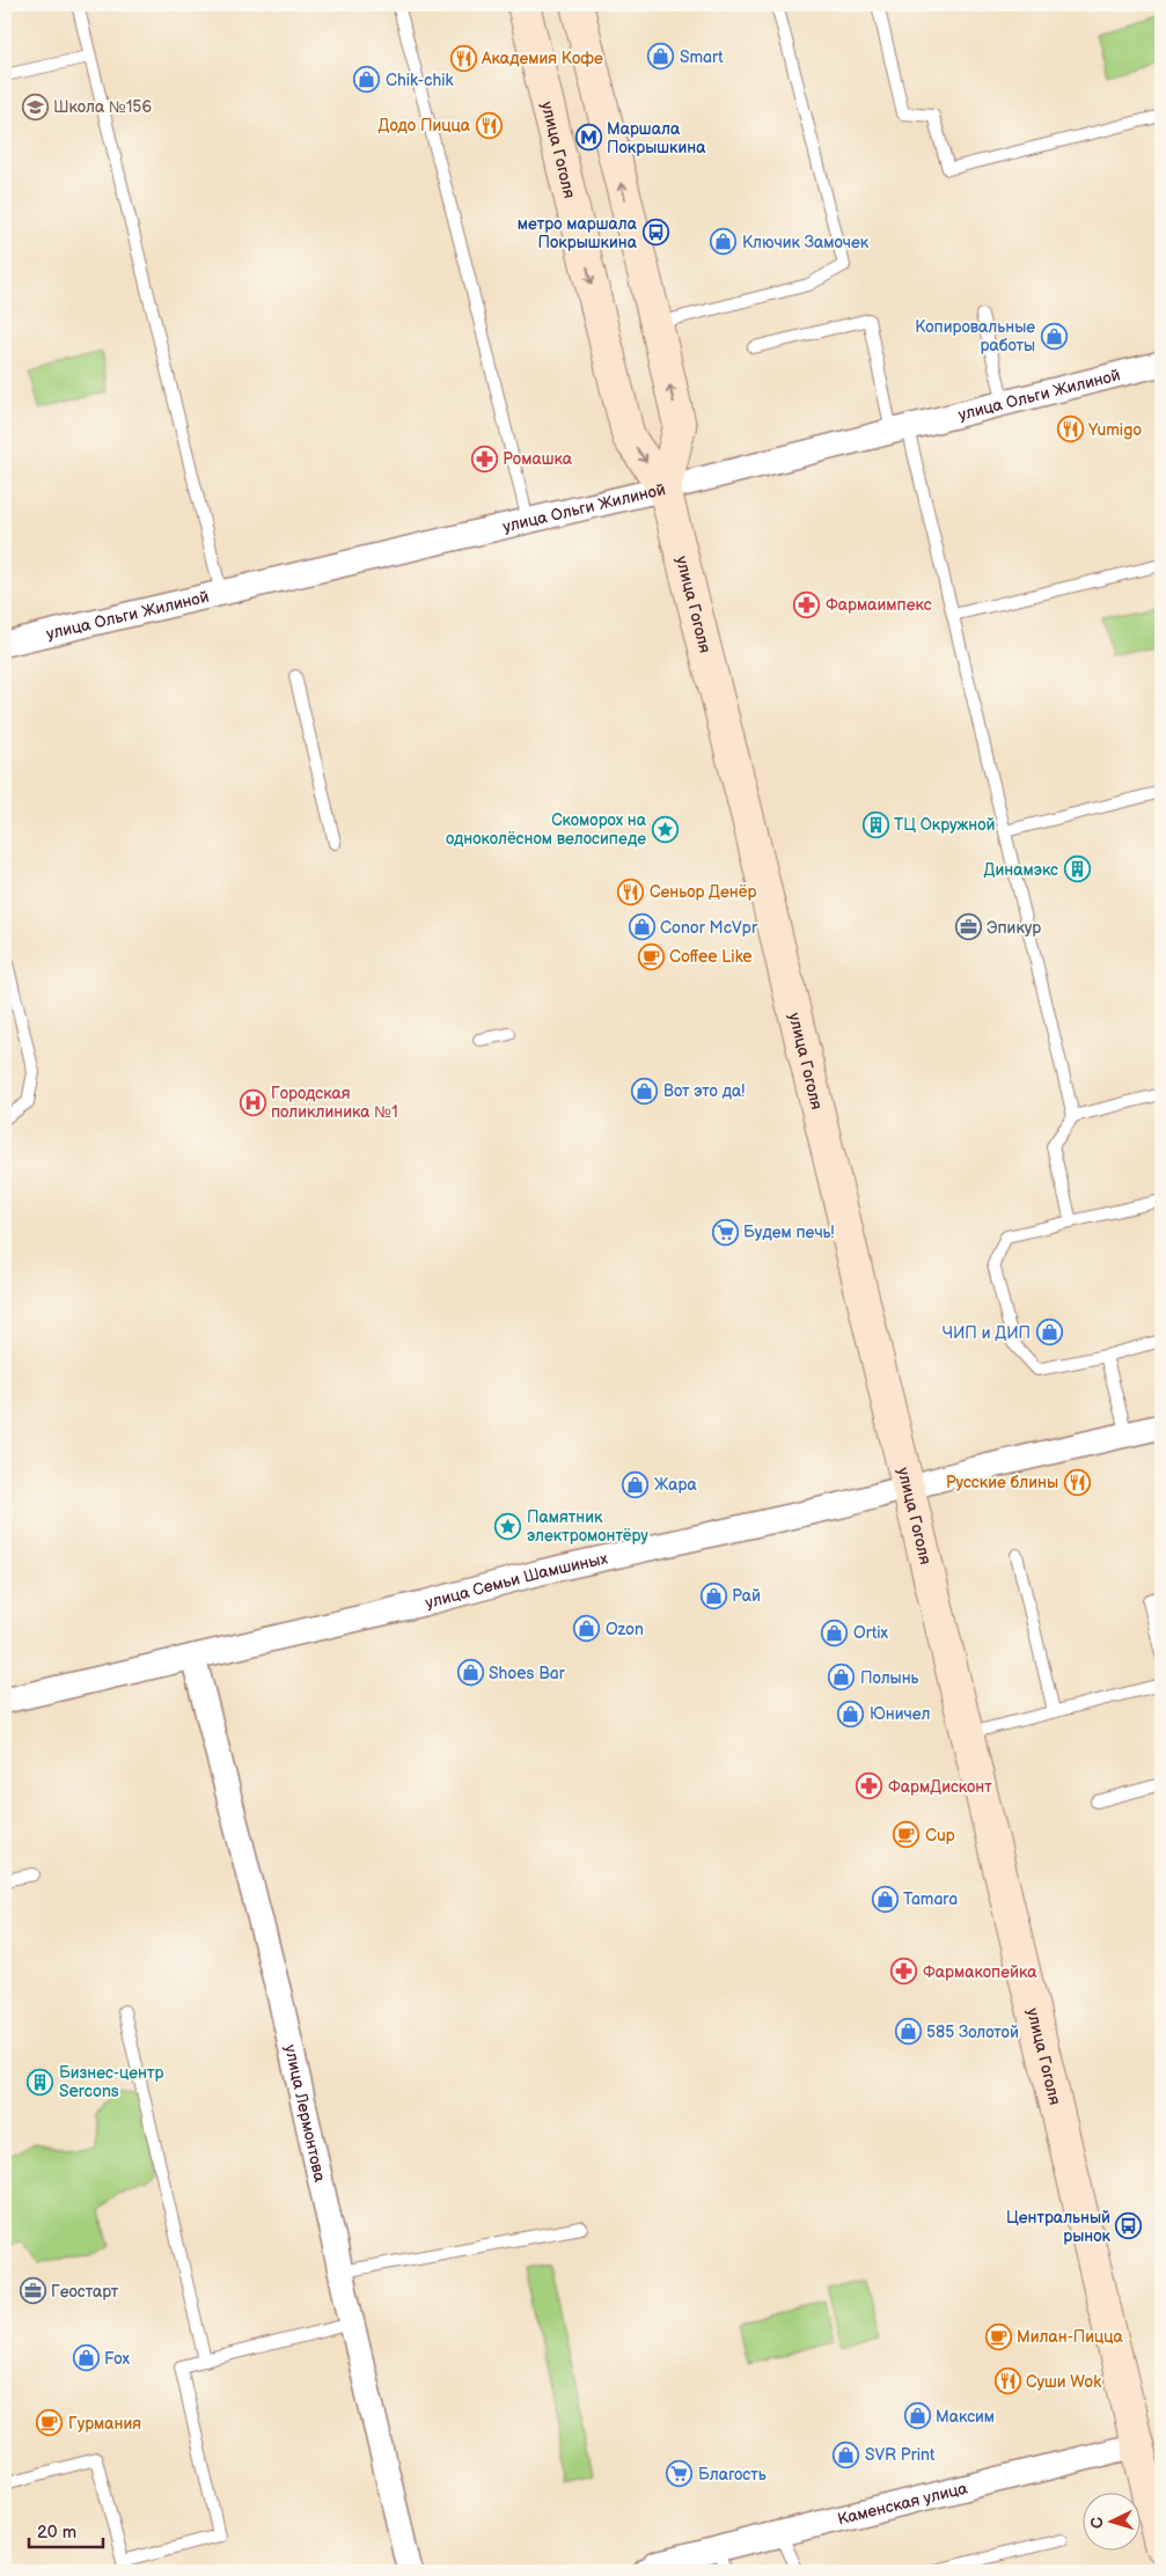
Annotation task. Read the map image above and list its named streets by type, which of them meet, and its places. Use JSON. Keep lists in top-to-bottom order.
{
  "streets": {
    "main road": ["улица Гоголя"],
    "street": [
      "улица Ольги Жилиной",
      "улица Семьи Шамшиных",
      "улица Лермонтова",
      "Каменская улица"
    ]
  },
  "crossings": [
    ["улица Гоголя", "улица Ольги Жилиной"],
    ["улица Гоголя", "улица Семьи Шамшиных"],
    ["улица Гоголя", "Каменская улица"],
    ["улица Семьи Шамшиных", "улица Лермонтова"]
  ],
  "places": {
    "shop": [
      "Smart",
      "Chik-chik",
      "Ключик Замочек",
      "Копировальные работы",
      "Conor McVpr",
      "Вот это да!",
      "ЧИП и ДИП",
      "Жара",
      "Рай",
      "Ozon",
      "Ortix",
      "Shoes Bar",
      "Полынь",
      "Юничел",
      "Tamara",
      "585 Золотой",
      "Fox",
      "Максим",
      "SVR Print"
    ],
    "restaurant": [
      "Академия Кофе",
      "Додо Пицца",
      "Yumigo",
      "Сеньор Денёр",
      "Русские блины",
      "Суши Wok"
    ],
    "school or university": ["Школа №156"],
    "metro station": ["Маршала Покрышкина"],
    "bus stop": ["метро маршала Покрышкина", "Центральный рынок"],
    "pharmacy": [
      "Ромашка",
      "Фармаимпекс",
      "ФармДисконт",
      "Фармакопейка"
    ],
    "building": ["ТЦ Окружной", "Динамэкс", "Бизнес-центр Sercons"],
    "place": ["Скоморох на одноколёсном велосипеде", "Памятник электромонтёру"],
    "office": ["Эпикур", "Геостарт"],
    "cafe": [
      "Coffee Like",
      "Cup",
      "Милан-Пицца",
      "Гурмания"
    ],
    "hospital": ["Городская поликлиника №1"],
    "supermarket": ["Будем печь!", "Благость"]
  },
  "scale_bar": "20 m",
  "north": "left"
}
